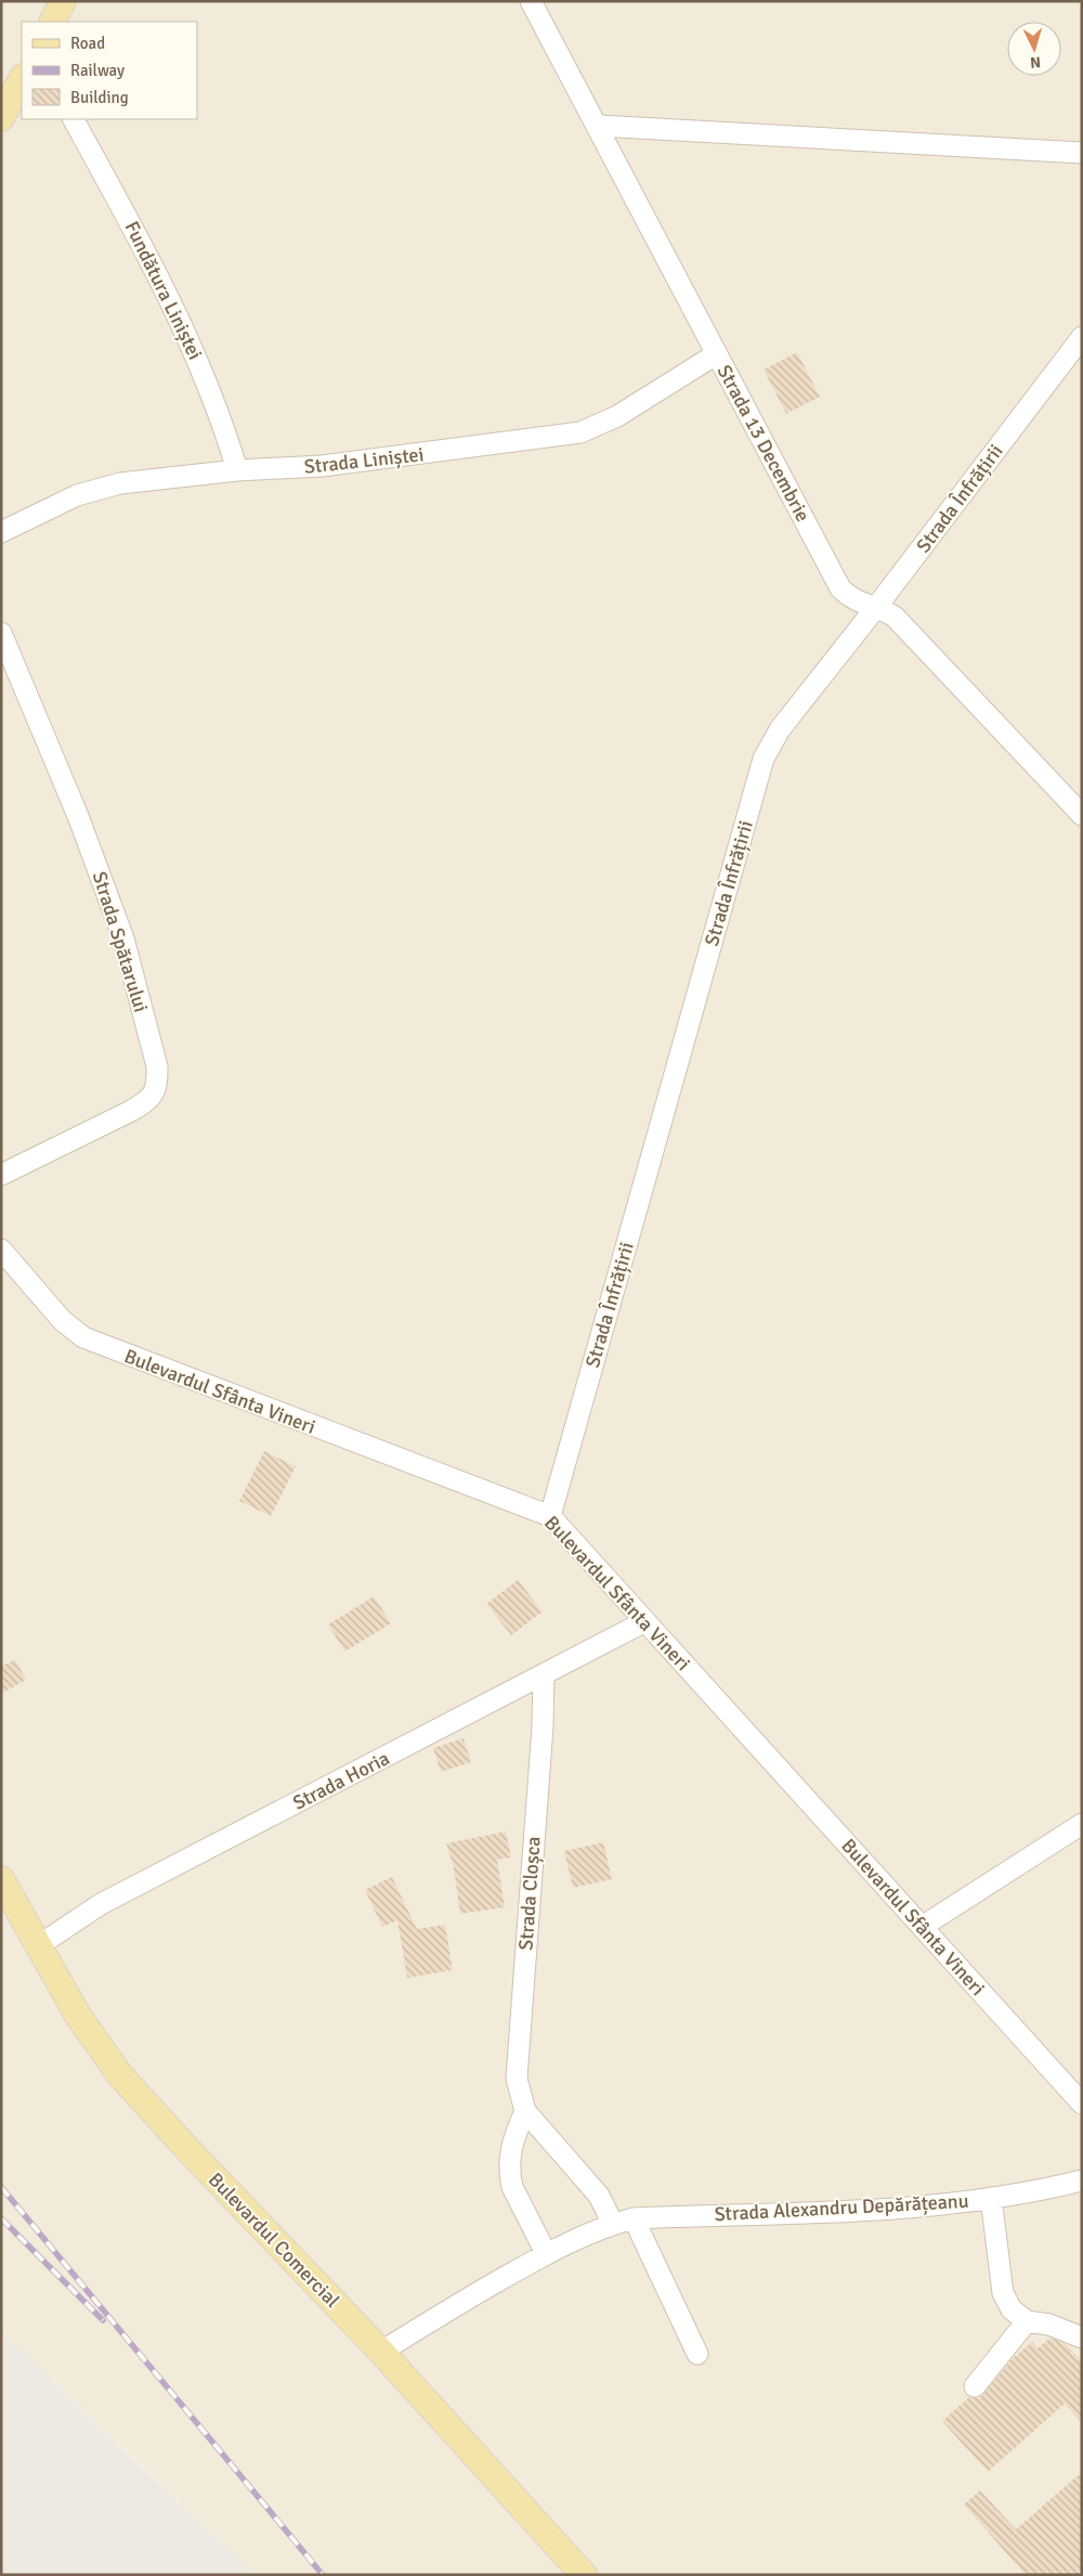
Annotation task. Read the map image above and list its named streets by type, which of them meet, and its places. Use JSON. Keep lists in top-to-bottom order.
{
  "streets": {
    "main road": ["Bulevardul Comercial"],
    "street": [
      "Fundătura Liniștei",
      "Strada 13 Decembrie",
      "Strada Liniștei",
      "Strada Înfrățirii",
      "Strada Spătarului",
      "Bulevardul Sfânta Vineri",
      "Strada Horia",
      "Strada Cloșca",
      "Strada Alexandru Depărățeanu"
    ]
  },
  "crossings": [
    ["Fundătura Liniștei", "Strada Liniștei"],
    ["Strada 13 Decembrie", "Strada Liniștei"],
    ["Strada 13 Decembrie", "Strada Înfrățirii"],
    ["Strada Înfrățirii", "Bulevardul Sfânta Vineri"],
    ["Bulevardul Sfânta Vineri", "Strada Horia"],
    ["Strada Horia", "Strada Cloșca"],
    ["Strada Horia", "Bulevardul Comercial"],
    ["Strada Cloșca", "Strada Alexandru Depărățeanu"],
    ["Strada Alexandru Depărățeanu", "Bulevardul Comercial"]
  ],
  "legend": ["Road", "Railway", "Building"],
  "north": "bottom"
}
